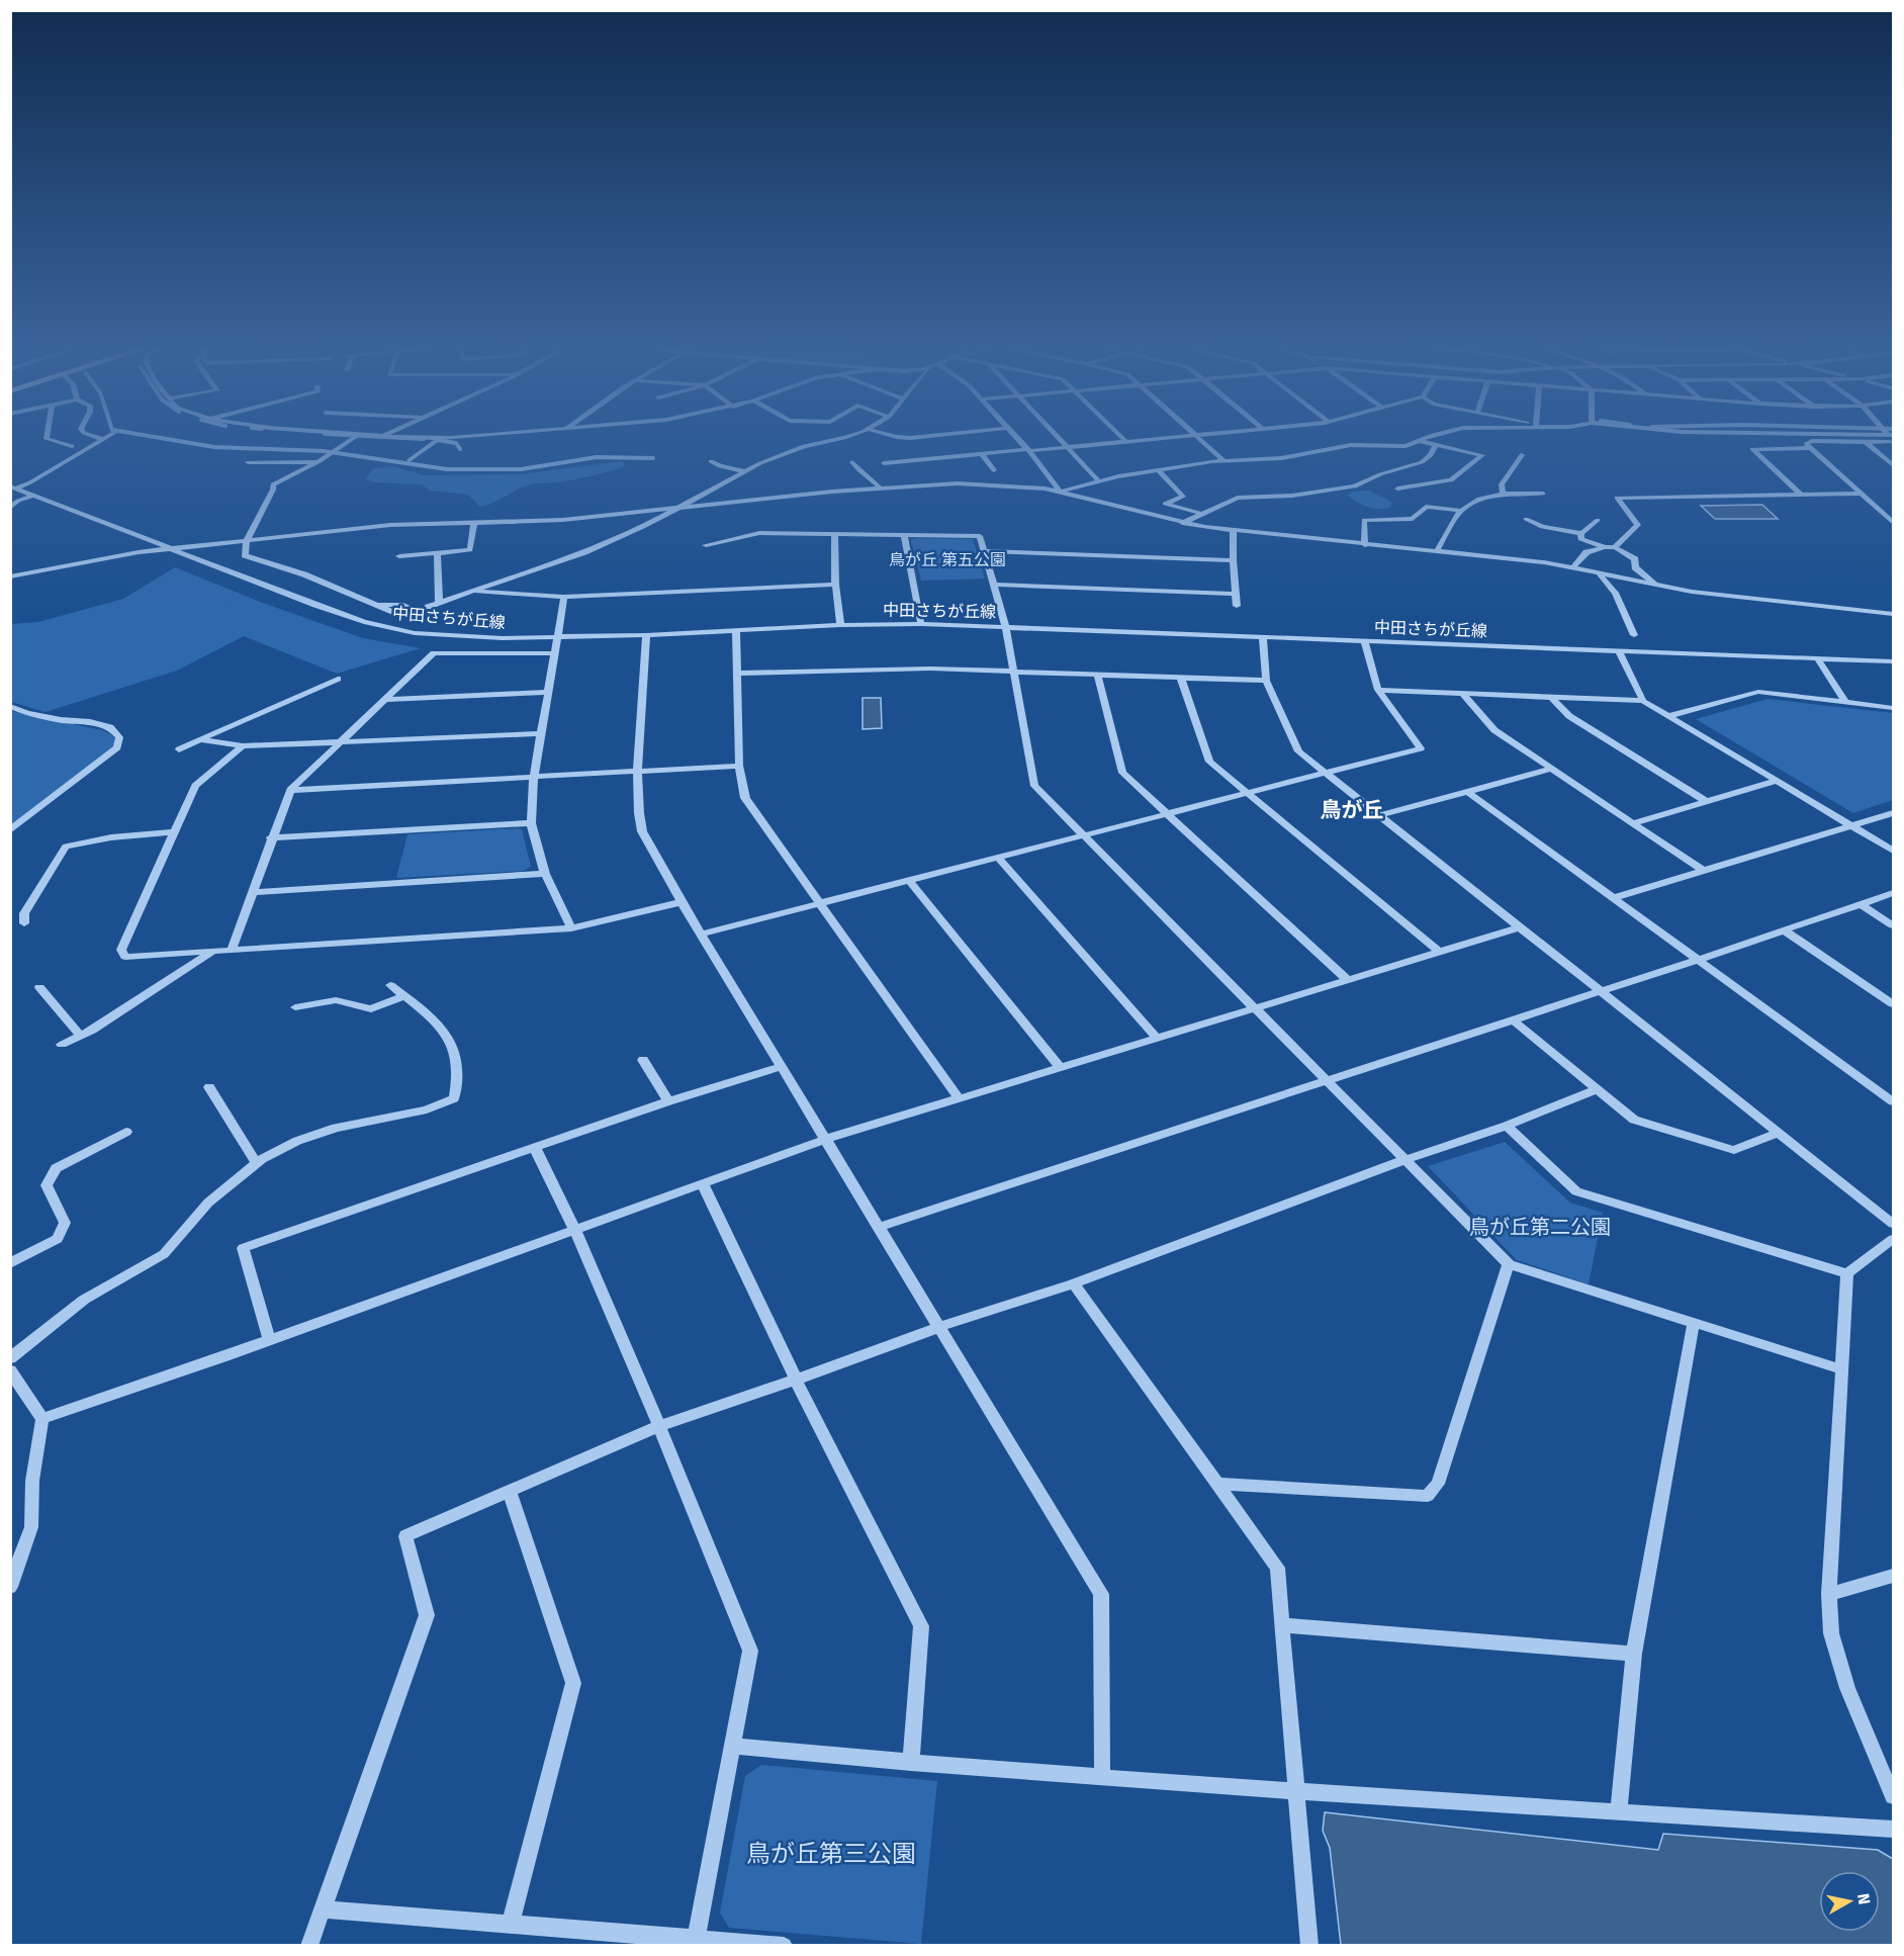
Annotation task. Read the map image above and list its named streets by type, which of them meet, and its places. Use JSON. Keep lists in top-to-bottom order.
{
  "streets": {
    "street": ["中田さちが丘線"]
  },
  "districts": ["鳥が丘"],
  "parks": ["鳥が丘 第五公園", "鳥が丘第二公園", "鳥が丘第三公園"],
  "north": "right"
}
